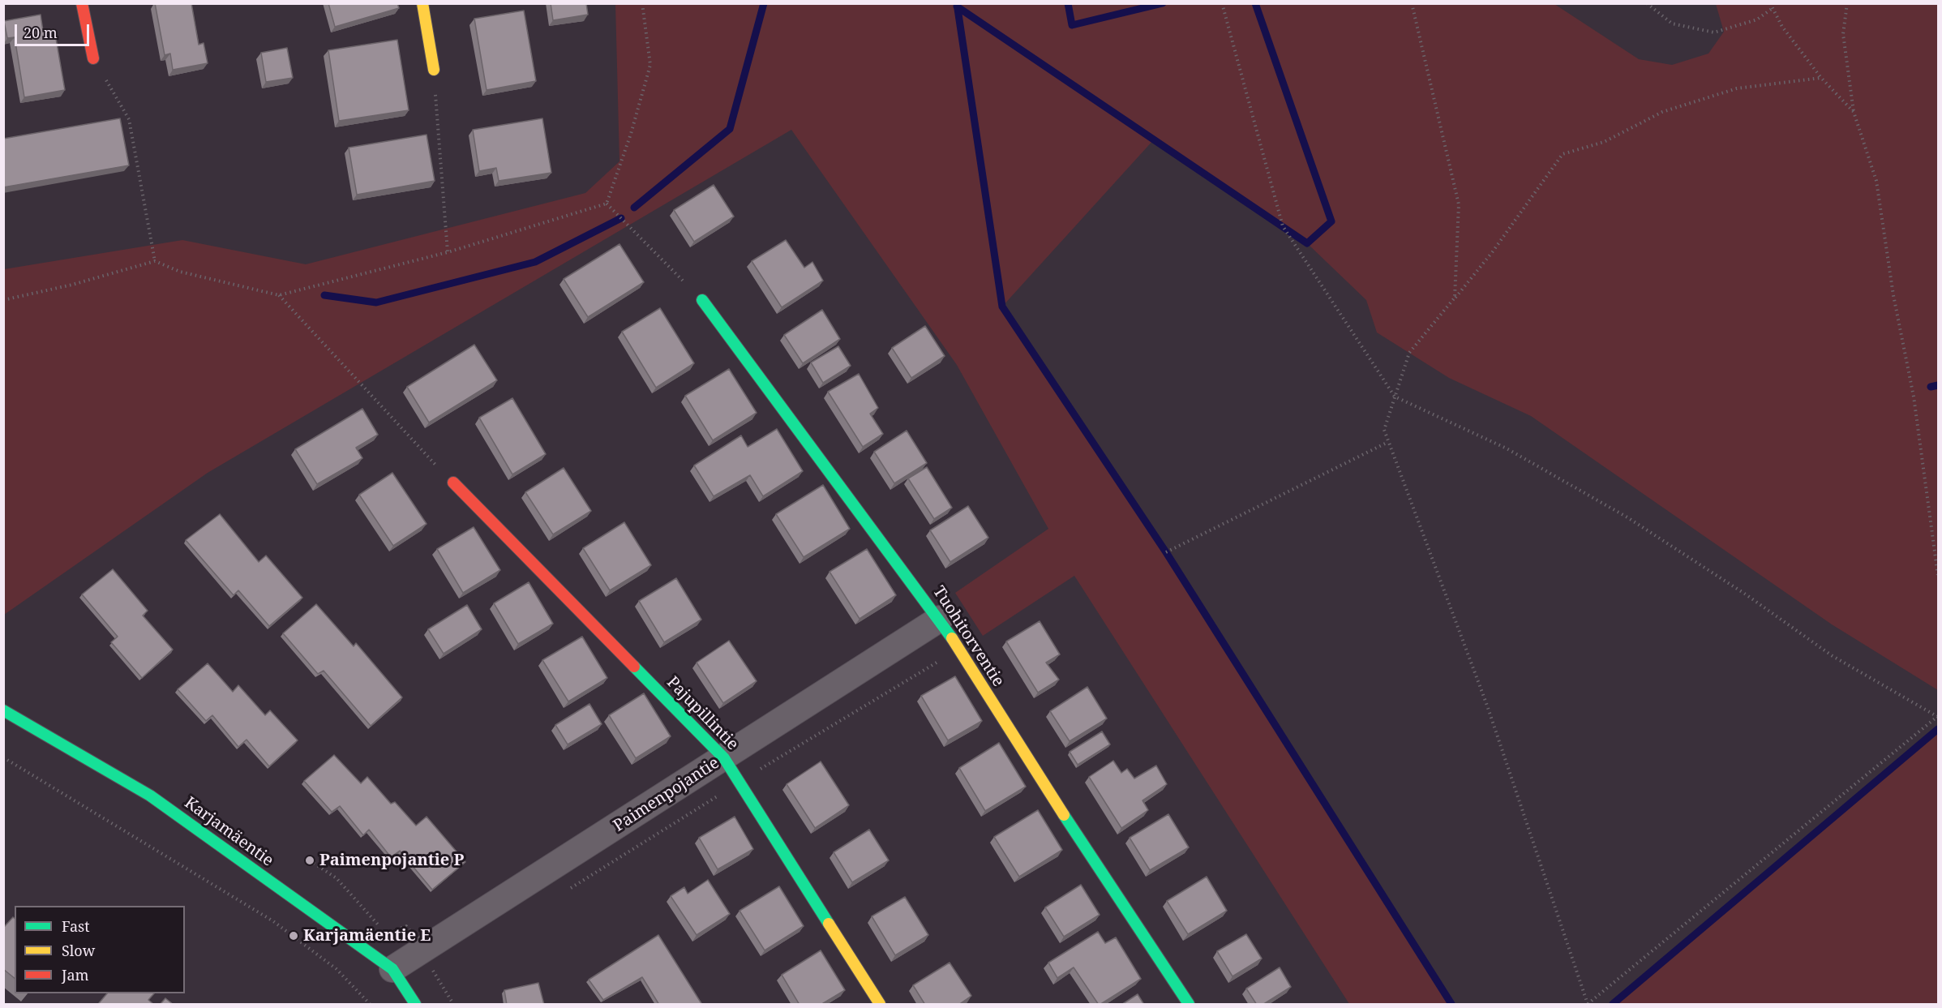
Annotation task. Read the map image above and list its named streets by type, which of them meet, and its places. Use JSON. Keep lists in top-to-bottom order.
{
  "streets": {
    "street": [
      "Tuohitorventie",
      "Pajupillintie",
      "Paimenpojantie",
      "Karjamäentie"
    ]
  },
  "crossings": [
    ["Tuohitorventie", "Paimenpojantie"],
    ["Pajupillintie", "Paimenpojantie"],
    ["Paimenpojantie", "Karjamäentie"]
  ],
  "places": ["Paimenpojantie P", "Karjamäentie E"],
  "legend": ["Fast", "Slow", "Jam"],
  "scale_bar": "20 m"
}
